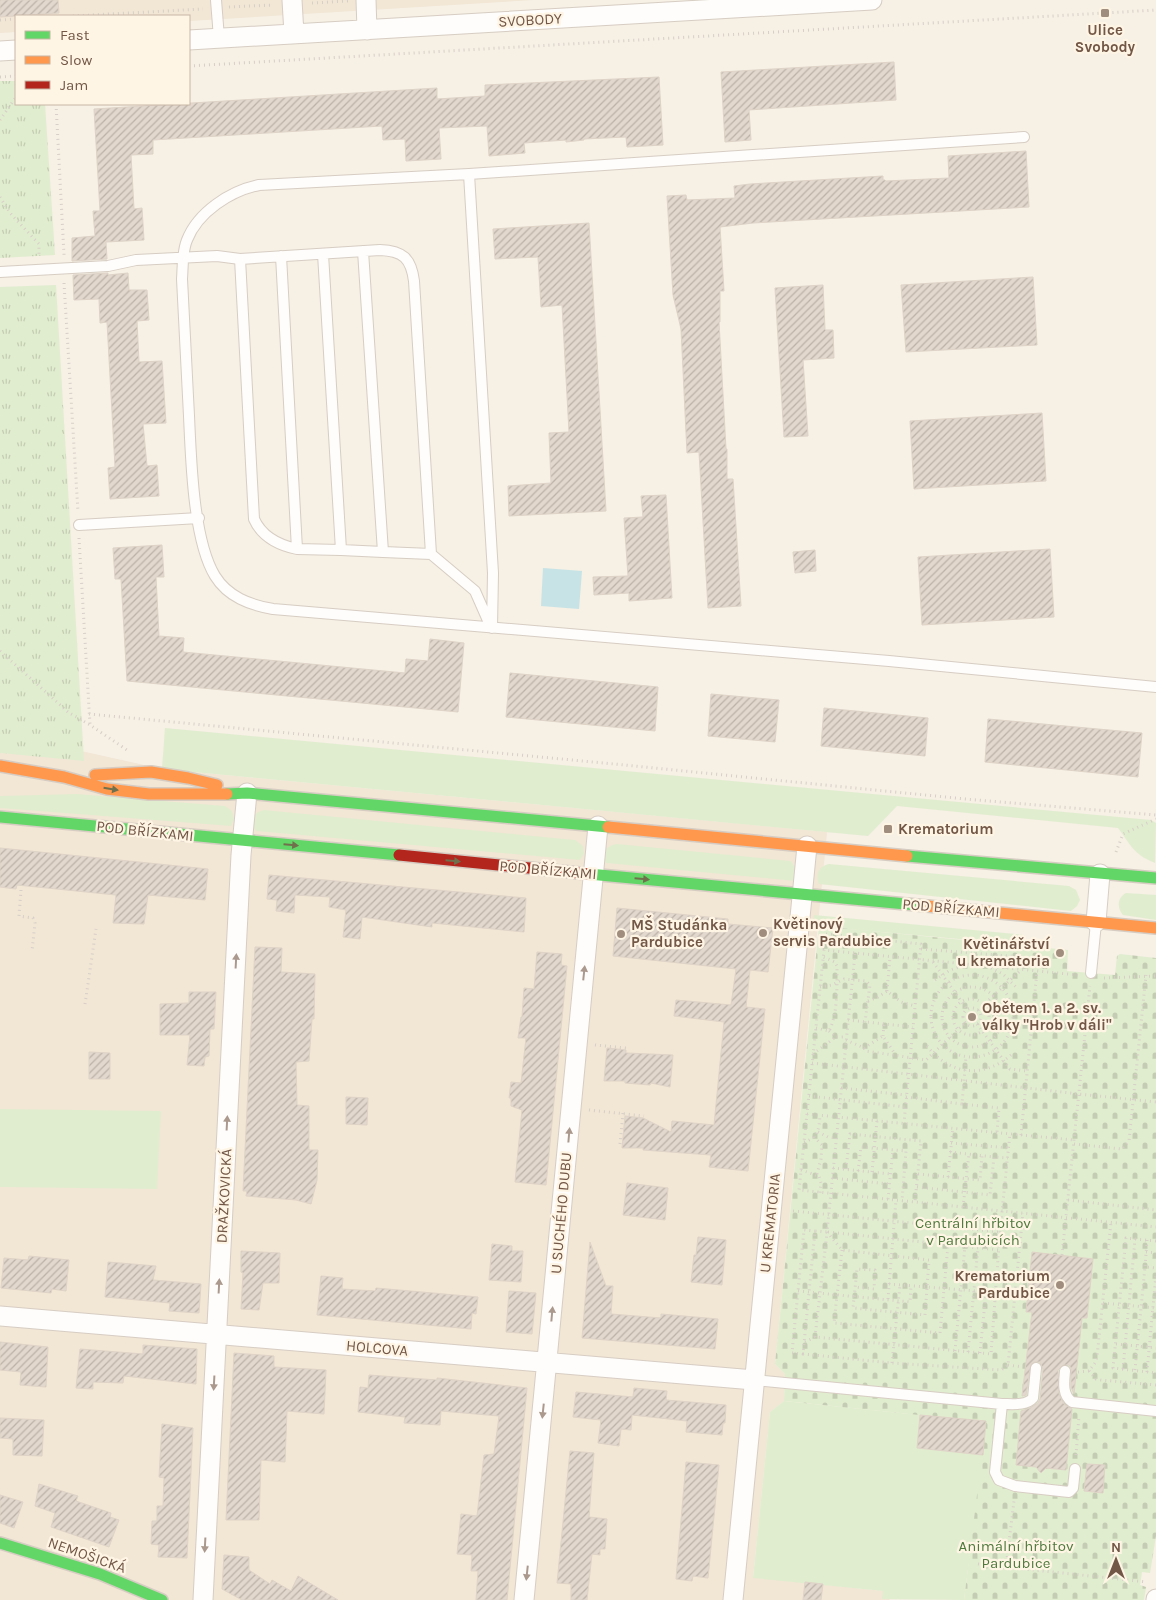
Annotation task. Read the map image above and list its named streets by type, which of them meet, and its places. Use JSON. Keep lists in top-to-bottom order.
{
  "streets": {
    "street": [
      "SVOBODY",
      "POD BŘÍZKAMI",
      "DRAŽKOVICKÁ",
      "U SUCHÉHO DUBU",
      "U KREMATORIA",
      "HOLCOVA",
      "NEMOŠICKÁ"
    ]
  },
  "crossings": [
    ["POD BŘÍZKAMI", "DRAŽKOVICKÁ"],
    ["POD BŘÍZKAMI", "U SUCHÉHO DUBU"],
    ["POD BŘÍZKAMI", "U KREMATORIA"],
    ["DRAŽKOVICKÁ", "HOLCOVA"],
    ["U SUCHÉHO DUBU", "HOLCOVA"],
    ["U KREMATORIA", "HOLCOVA"]
  ],
  "parks": ["Centrální hřbitov v Pardubicích", "Animální hřbitov Pardubice"],
  "places": {
    "transit": ["Ulice Svobody", "Krematorium"],
    "other": [
      "Květinový servis Pardubice",
      "MŠ Studánka Pardubice",
      "Květinářství u krematoria",
      "Obětem 1. a 2. sv. války \"Hrob v dáli\"",
      "Krematorium Pardubice"
    ]
  },
  "legend": ["Fast", "Slow", "Jam"],
  "north": "top"
}
